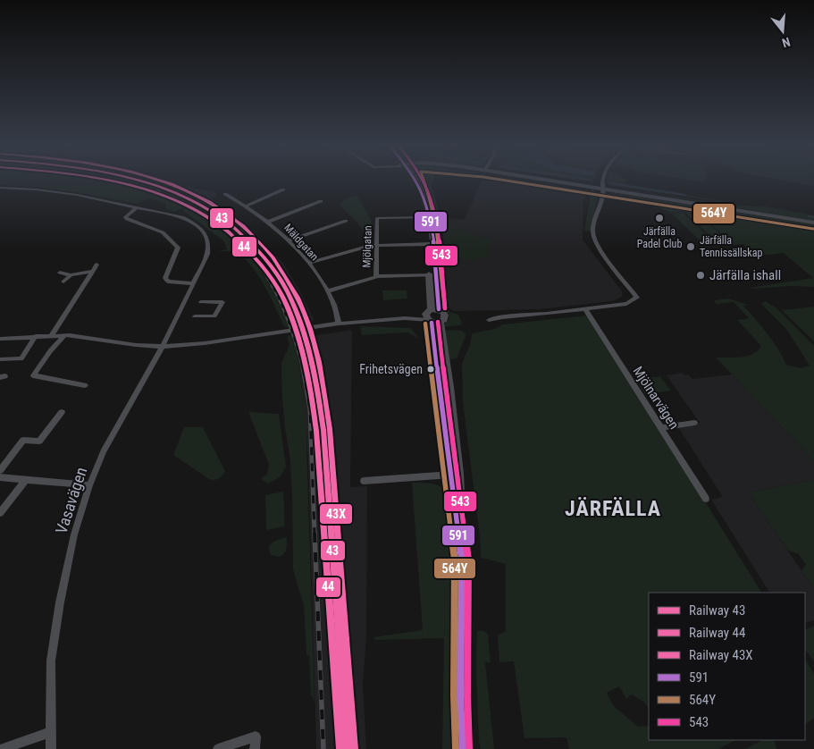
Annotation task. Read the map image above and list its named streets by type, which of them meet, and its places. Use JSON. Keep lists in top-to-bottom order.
{
  "streets": {
    "street": [
      "Mäldgatan",
      "Mjölgatan",
      "Mjölnarvägen",
      "Vasavägen"
    ]
  },
  "districts": ["JÄRFÄLLA"],
  "places": [
    "Järfälla Padel Club",
    "Järfälla Tennissällskap",
    "Järfälla ishall",
    "Frihetsvägen"
  ],
  "lines": [
    "rail line 43",
    "rail line 44",
    "rail line 43X",
    "transit line 591",
    "transit line 564Y",
    "transit line 543"
  ],
  "legend": [
    "Railway 43",
    "Railway 44",
    "Railway 43X",
    "591",
    "564Y",
    "543"
  ],
  "north": "bottom"
}
